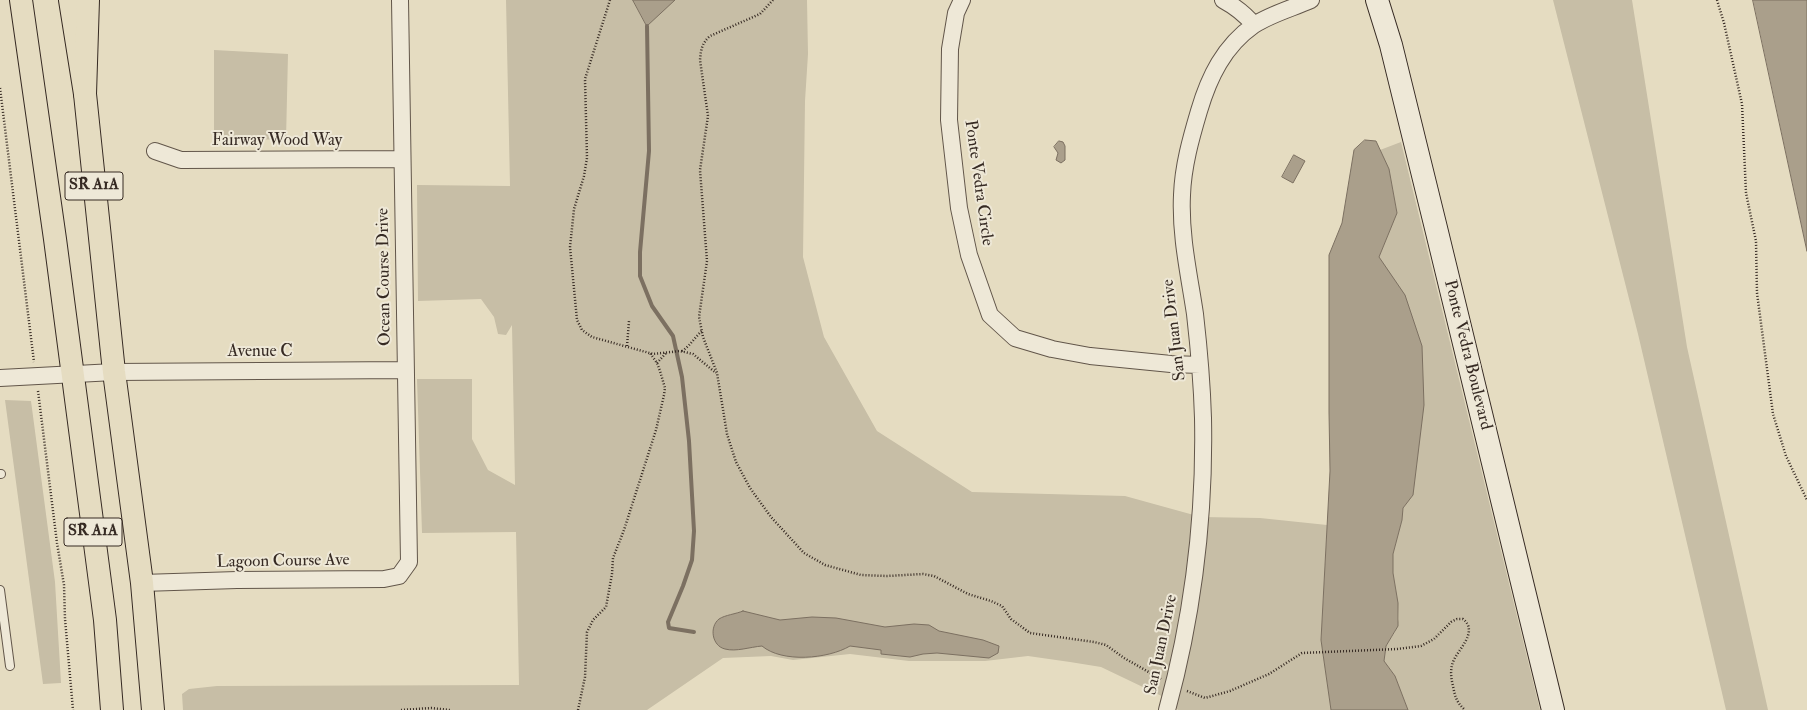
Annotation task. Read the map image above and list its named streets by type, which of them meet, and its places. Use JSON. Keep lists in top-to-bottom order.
{
  "streets": {
    "main road": ["SR A1A"],
    "street": [
      "Fairway Wood Way",
      "Ponte Vedra Circle",
      "Ocean Course Drive",
      "San Juan Drive",
      "Avenue C",
      "Ponte Vedra Boulevard",
      "Lagoon Course Ave"
    ]
  },
  "crossings": [
    ["Fairway Wood Way", "Ocean Course Drive"],
    ["Ponte Vedra Circle", "San Juan Drive"],
    ["SR A1A", "Avenue C"],
    ["SR A1A", "Lagoon Course Ave"],
    ["Ocean Course Drive", "Avenue C"],
    ["Ocean Course Drive", "Lagoon Course Ave"]
  ]
}
